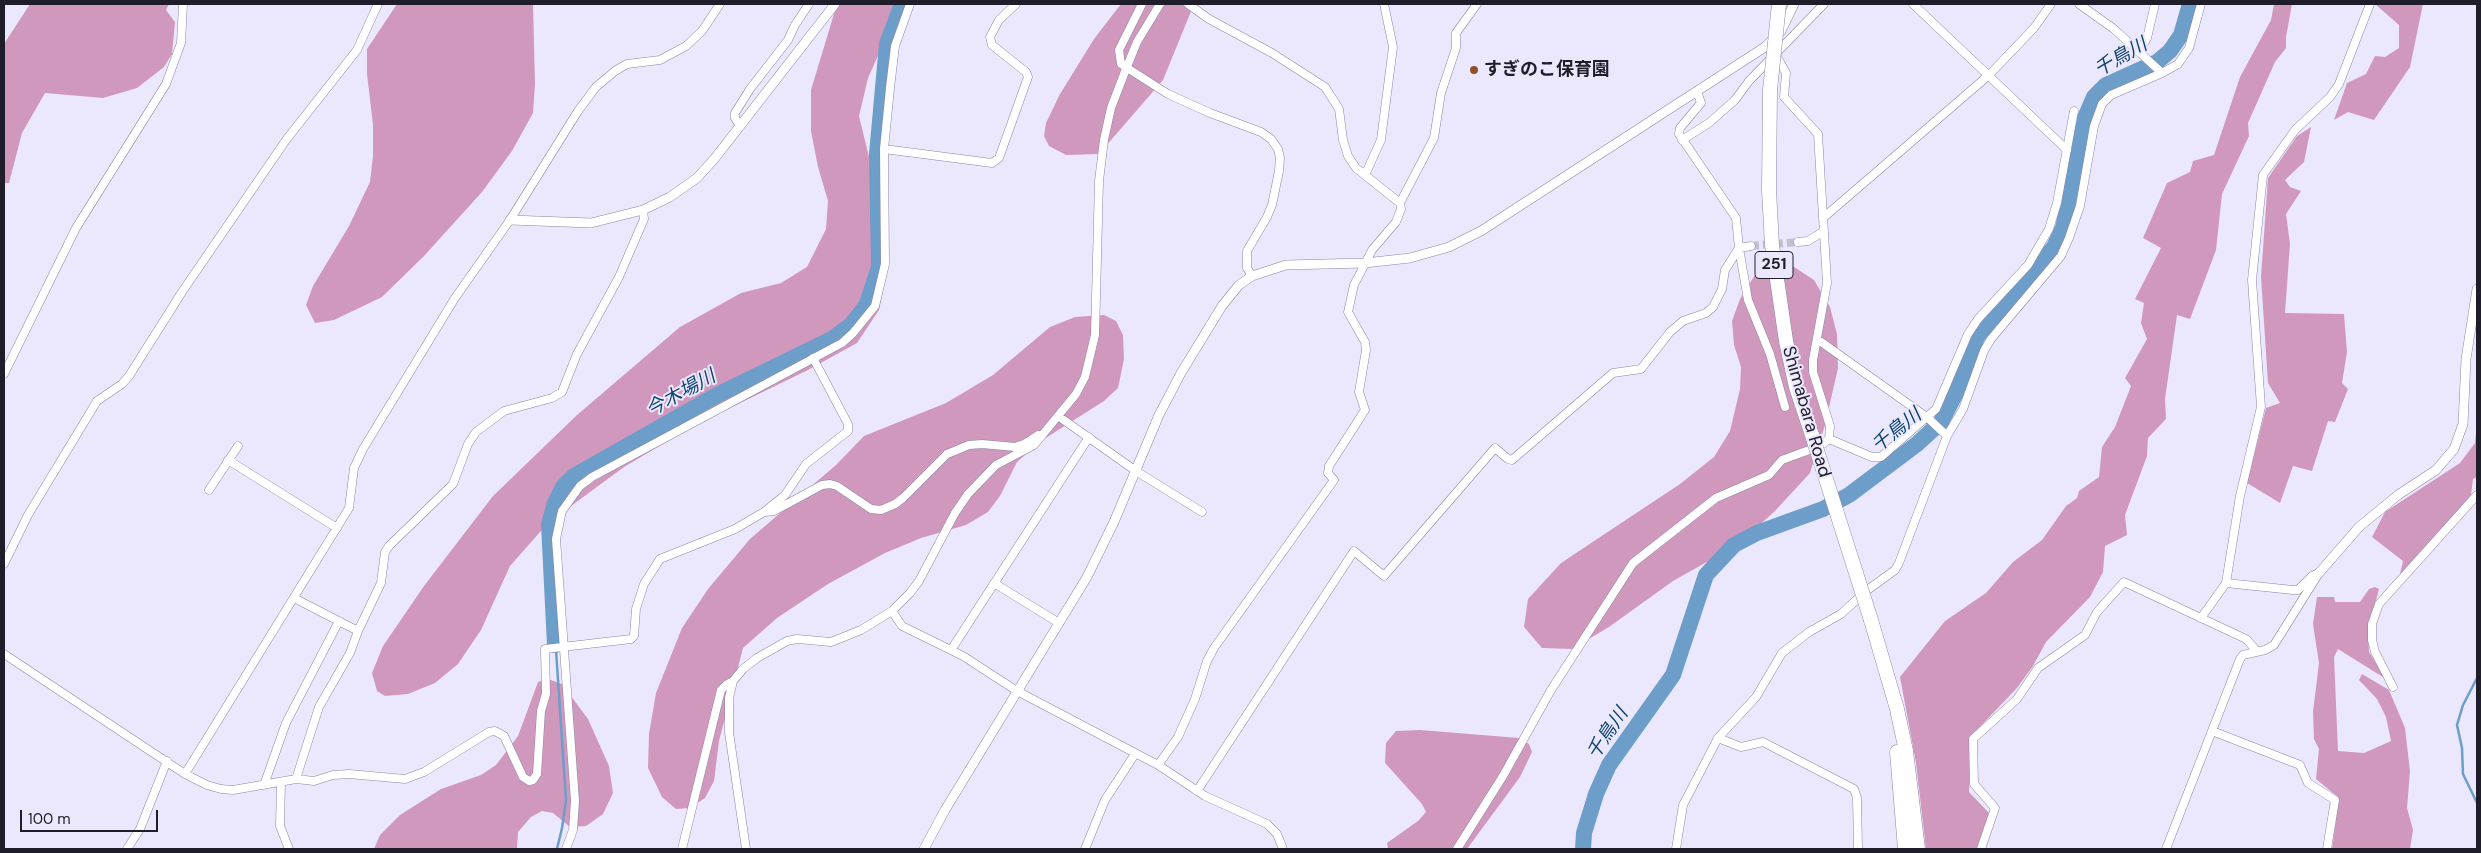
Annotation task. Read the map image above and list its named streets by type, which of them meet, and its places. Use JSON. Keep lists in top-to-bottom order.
{
  "streets": {
    "highway": ["251", "Shimabara Road"]
  },
  "water": ["千鳥川", "今木場川"],
  "places": ["すぎのこ保育園"],
  "scale_bar": "100 m"
}
